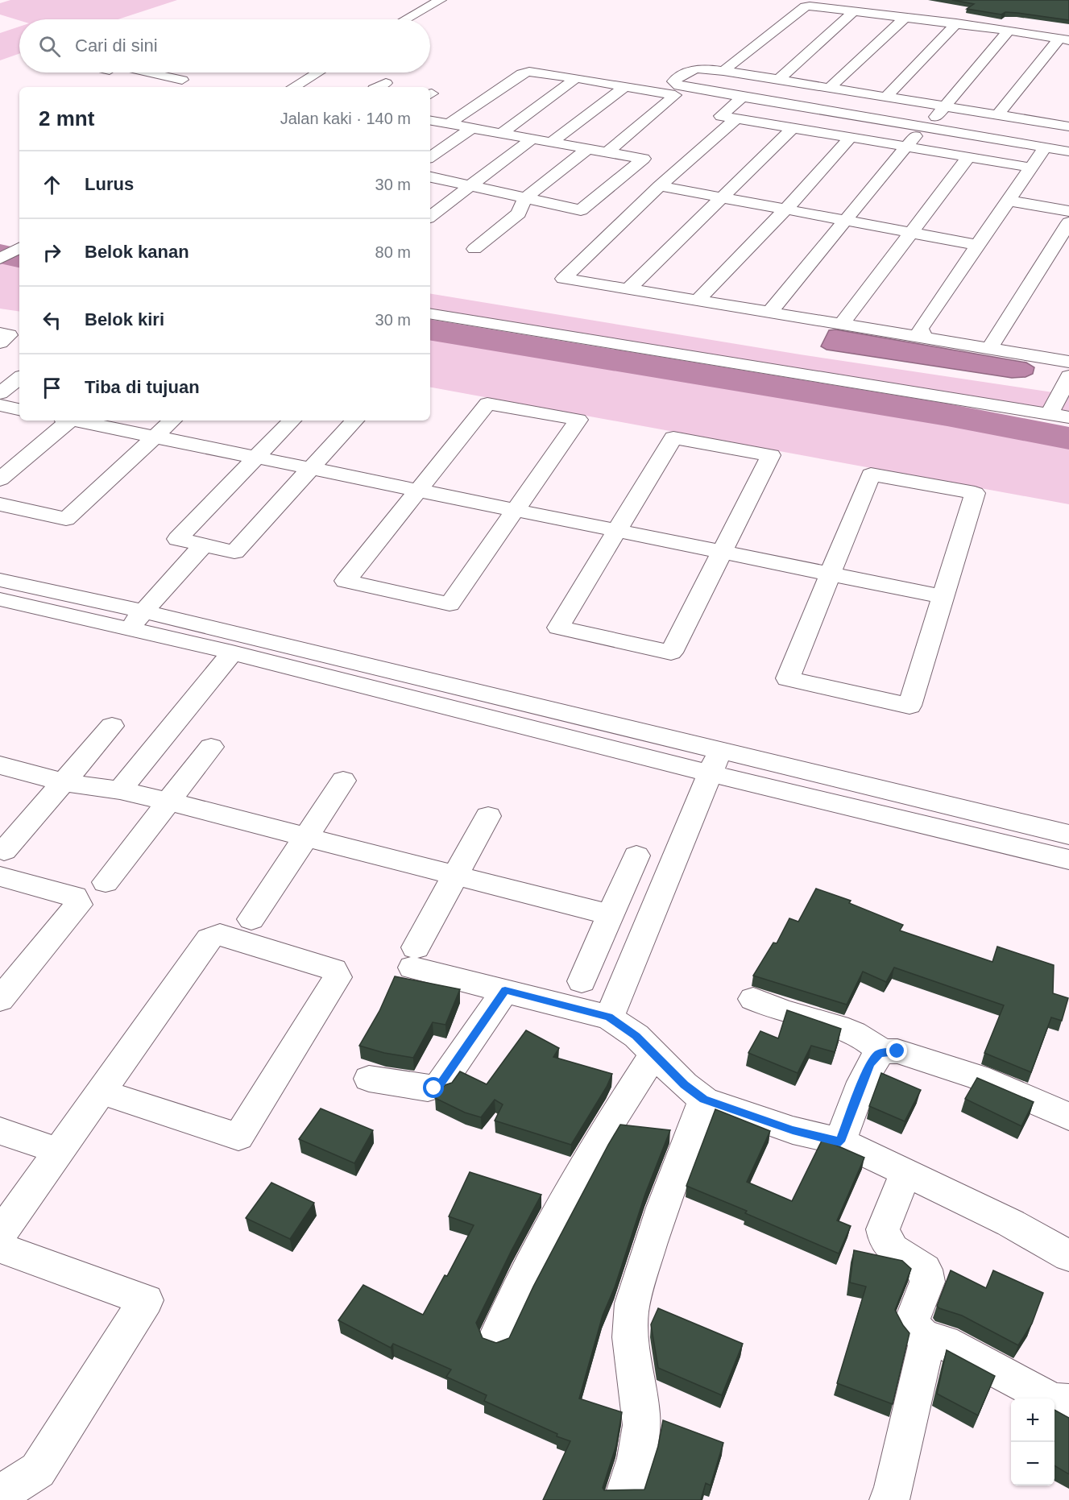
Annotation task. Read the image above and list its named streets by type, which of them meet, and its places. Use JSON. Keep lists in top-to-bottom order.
{
  "page": {
    "search": "Cari di sini",
    "heading": ["2 mnt", "Jalan kaki · 140 m"],
    "list": [
      ["Lurus", "30 m"],
      ["Belok kanan", "80 m"],
      ["Belok kiri", "30 m"],
      "Tiba di tujuan"
    ],
    "map_buttons": ["+", "−"]
  }
}
